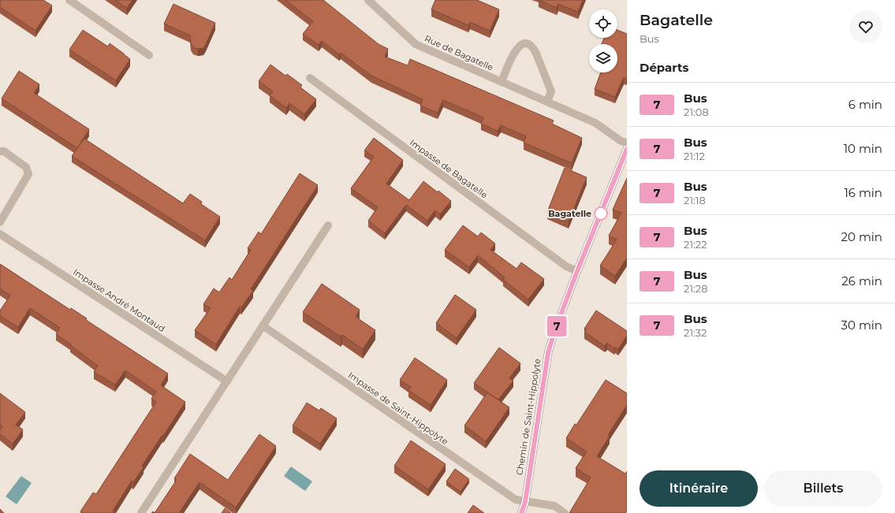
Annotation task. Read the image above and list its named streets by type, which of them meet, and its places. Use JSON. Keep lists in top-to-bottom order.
{
  "streets": {
    "street": [
      "Rue de Bagatelle",
      "Impasse de Bagatelle",
      "Impasse André Montaud",
      "Impasse de Saint-Hippolyte",
      "Chemin de Saint-Hippolyte"
    ]
  },
  "crossings": [
    ["Impasse de Bagatelle", "Chemin de Saint-Hippolyte"],
    ["Impasse de Saint-Hippolyte", "Chemin de Saint-Hippolyte"]
  ],
  "places": ["Bagatelle"],
  "lines": ["bus line 7"],
  "page": {
    "on_map": "7",
    "heading": [
      ["Bagatelle", "Bus"],
      "Départs"
    ],
    "list": [
      {
        "mark": "7",
        "name": "Bus",
        "note": "21:08",
        "value": "6 min"
      },
      {
        "mark": "7",
        "name": "Bus",
        "note": "21:12",
        "value": "10 min"
      },
      {
        "mark": "7",
        "name": "Bus",
        "note": "21:18",
        "value": "16 min"
      },
      {
        "mark": "7",
        "name": "Bus",
        "note": "21:22",
        "value": "20 min"
      },
      {
        "mark": "7",
        "name": "Bus",
        "note": "21:28",
        "value": "26 min"
      },
      {
        "mark": "7",
        "name": "Bus",
        "note": "21:32",
        "value": "30 min"
      }
    ],
    "buttons": ["Itinéraire", "Billets"]
  }
}
